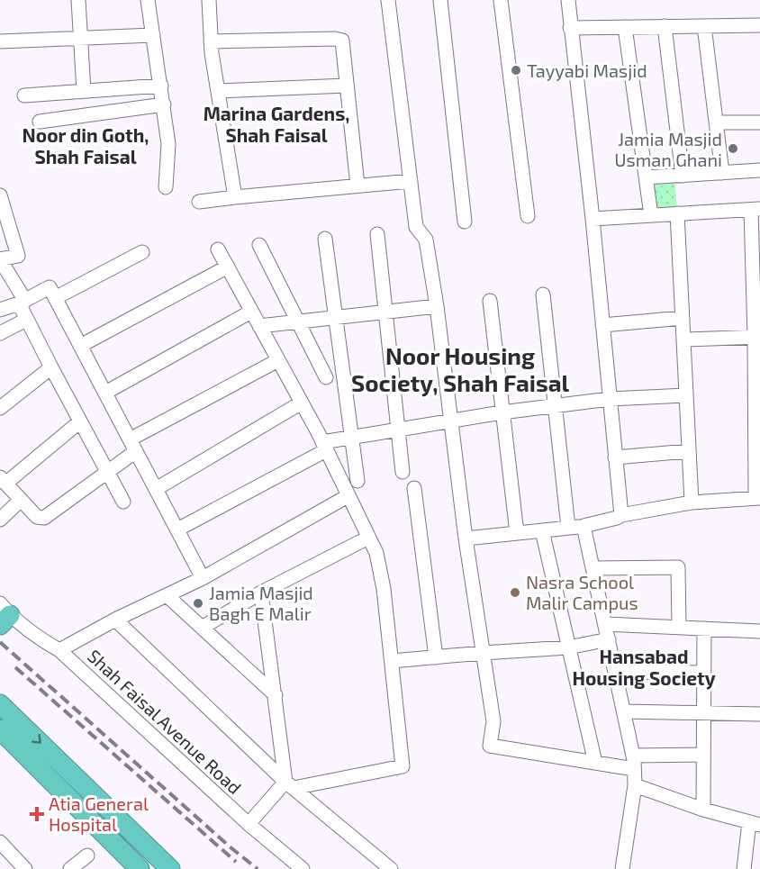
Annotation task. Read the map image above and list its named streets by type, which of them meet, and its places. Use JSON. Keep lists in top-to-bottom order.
{
  "streets": {
    "street": ["Shah Faisal Avenue Road"]
  },
  "districts": [
    "Marina Gardens, Shah Faisal",
    "Noor din Goth, Shah Faisal",
    "Noor Housing Society, Shah Faisal",
    "Hansabad Housing Society"
  ],
  "places": {
    "other": [
      "Tayyabi Masjid",
      "Jamia Masjid Usman Ghani",
      "Nasra School Malir Campus",
      "Jamia Masjid Bagh E Malir"
    ],
    "health": ["Atia General Hospital"]
  }
}
